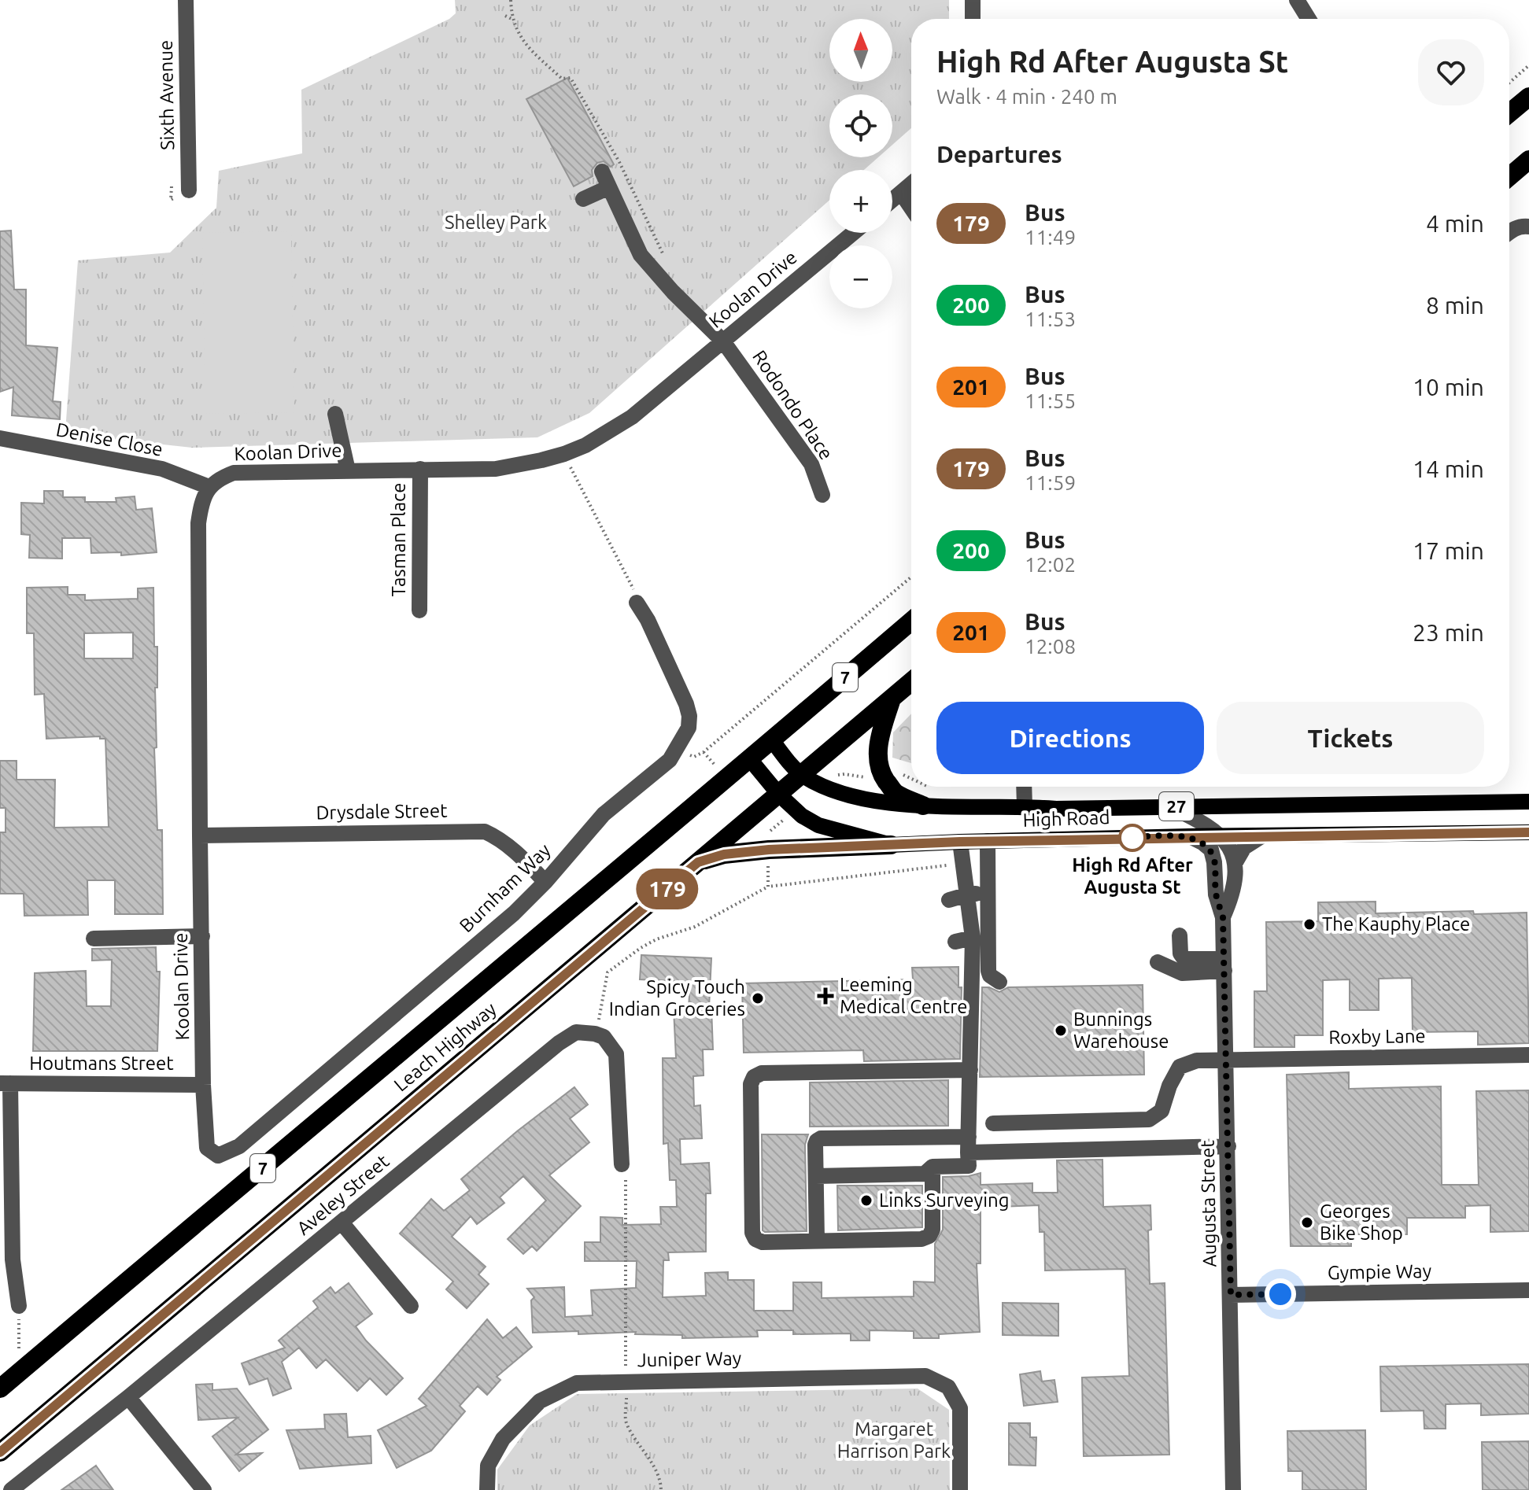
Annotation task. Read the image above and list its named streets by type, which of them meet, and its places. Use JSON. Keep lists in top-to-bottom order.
{
  "streets": {
    "highway": ["7", "27", "Leach Highway"],
    "main road": ["High Road"],
    "street": [
      "Sixth Avenue",
      "Koolan Drive",
      "Rodondo Place",
      "Denise Close",
      "Tasman Place",
      "Drysdale Street",
      "Burnham Way",
      "Roxby Lane",
      "Houtmans Street",
      "Aveley Street",
      "Augusta Street",
      "Gympie Way",
      "Juniper Way"
    ]
  },
  "crossings": [
    ["Koolan Drive", "Rodondo Place"],
    ["Koolan Drive", "Denise Close"],
    ["Koolan Drive", "Tasman Place"],
    ["Koolan Drive", "Drysdale Street"],
    ["Koolan Drive", "Burnham Way"],
    ["Koolan Drive", "Houtmans Street"],
    ["27", "High Road"],
    ["27", "Leach Highway"],
    ["Drysdale Street", "Burnham Way"],
    ["High Road", "Leach Highway"],
    ["High Road", "Augusta Street"],
    ["Roxby Lane", "Augusta Street"],
    ["Augusta Street", "Gympie Way"]
  ],
  "parks": ["Shelley Park", "Margaret Harrison Park"],
  "places": {
    "other": [
      "High Rd After Augusta St",
      "The Kauphy Place",
      "Spicy Touch Indian Groceries",
      "Bunnings Warehouse",
      "Links Surveying",
      "Georges Bike Shop"
    ],
    "health": ["Leeming Medical Centre"]
  },
  "lines": ["bus line 179"],
  "north": "top",
  "page": {
    "on_map": "179",
    "map_buttons": ["+", "−"],
    "heading": [
      ["High Rd After Augusta St", "Walk · 4 min · 240 m"],
      "Departures"
    ],
    "list": [
      {
        "mark": "179",
        "name": "Bus",
        "note": "11:49",
        "value": "4 min"
      },
      {
        "mark": "200",
        "name": "Bus",
        "note": "11:53",
        "value": "8 min"
      },
      {
        "mark": "201",
        "name": "Bus",
        "note": "11:55",
        "value": "10 min"
      },
      {
        "mark": "179",
        "name": "Bus",
        "note": "11:59",
        "value": "14 min"
      },
      {
        "mark": "200",
        "name": "Bus",
        "note": "12:02",
        "value": "17 min"
      },
      {
        "mark": "201",
        "name": "Bus",
        "note": "12:08",
        "value": "23 min"
      }
    ],
    "buttons": ["Directions", "Tickets"]
  }
}
